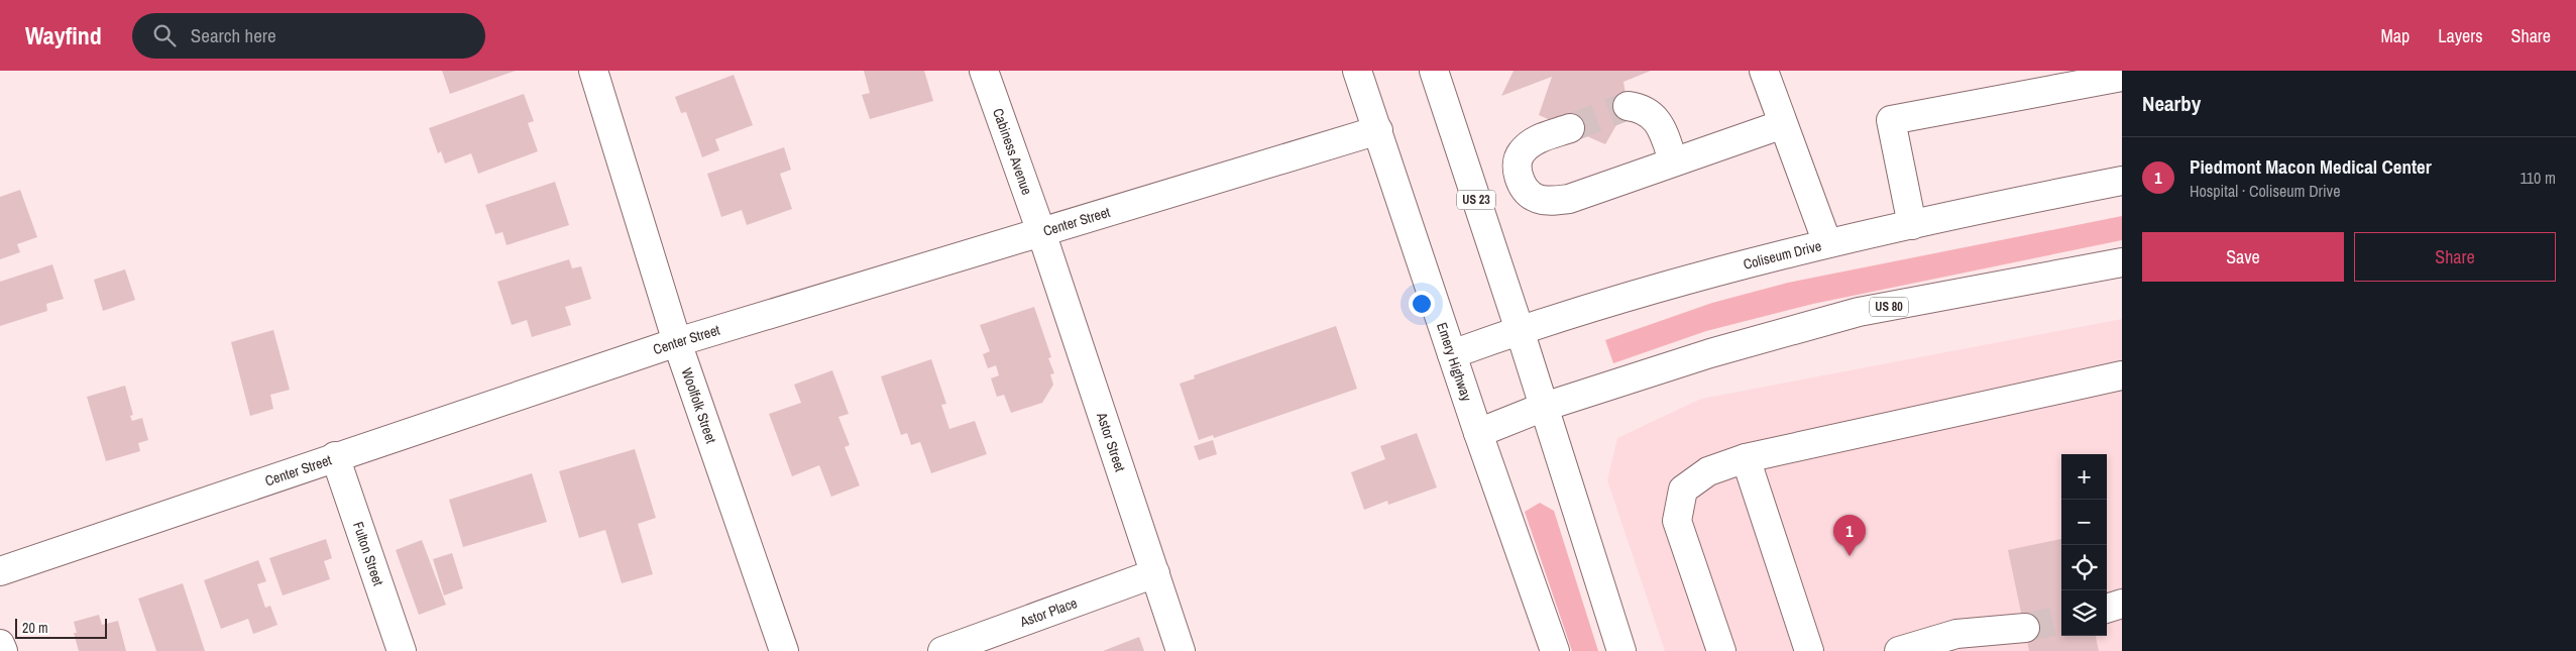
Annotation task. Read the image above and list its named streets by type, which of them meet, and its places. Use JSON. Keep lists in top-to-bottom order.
{
  "streets": {
    "main road": [
      "Cabiness Avenue",
      "US 23",
      "Center Street",
      "Coliseum Drive",
      "US 80",
      "Emery Highway",
      "Woolfolk Street",
      "Astor Street",
      "Fulton Street",
      "Astor Place"
    ]
  },
  "crossings": [
    ["Cabiness Avenue", "Center Street"],
    ["Cabiness Avenue", "Astor Street"],
    ["US 23", "Coliseum Drive"],
    ["US 23", "US 80"],
    ["Center Street", "Emery Highway"],
    ["Center Street", "Woolfolk Street"],
    ["Center Street", "Astor Street"],
    ["Center Street", "Fulton Street"],
    ["Coliseum Drive", "Emery Highway"],
    ["US 80", "Emery Highway"],
    ["Astor Street", "Astor Place"]
  ],
  "scale_bar": "20 m",
  "page": {
    "header": "Wayfind",
    "search": "Search here",
    "nav": ["Map", "Layers", "Share"],
    "heading": "Nearby",
    "list": [
      {
        "mark": "1",
        "name": "Piedmont Macon Medical Center",
        "note": "Hospital · Coliseum Drive",
        "value": "110 m"
      }
    ],
    "buttons": ["Save", "Share"],
    "map_buttons": ["+", "−"],
    "pins": "1",
    "scale": "20 m"
  }
}
